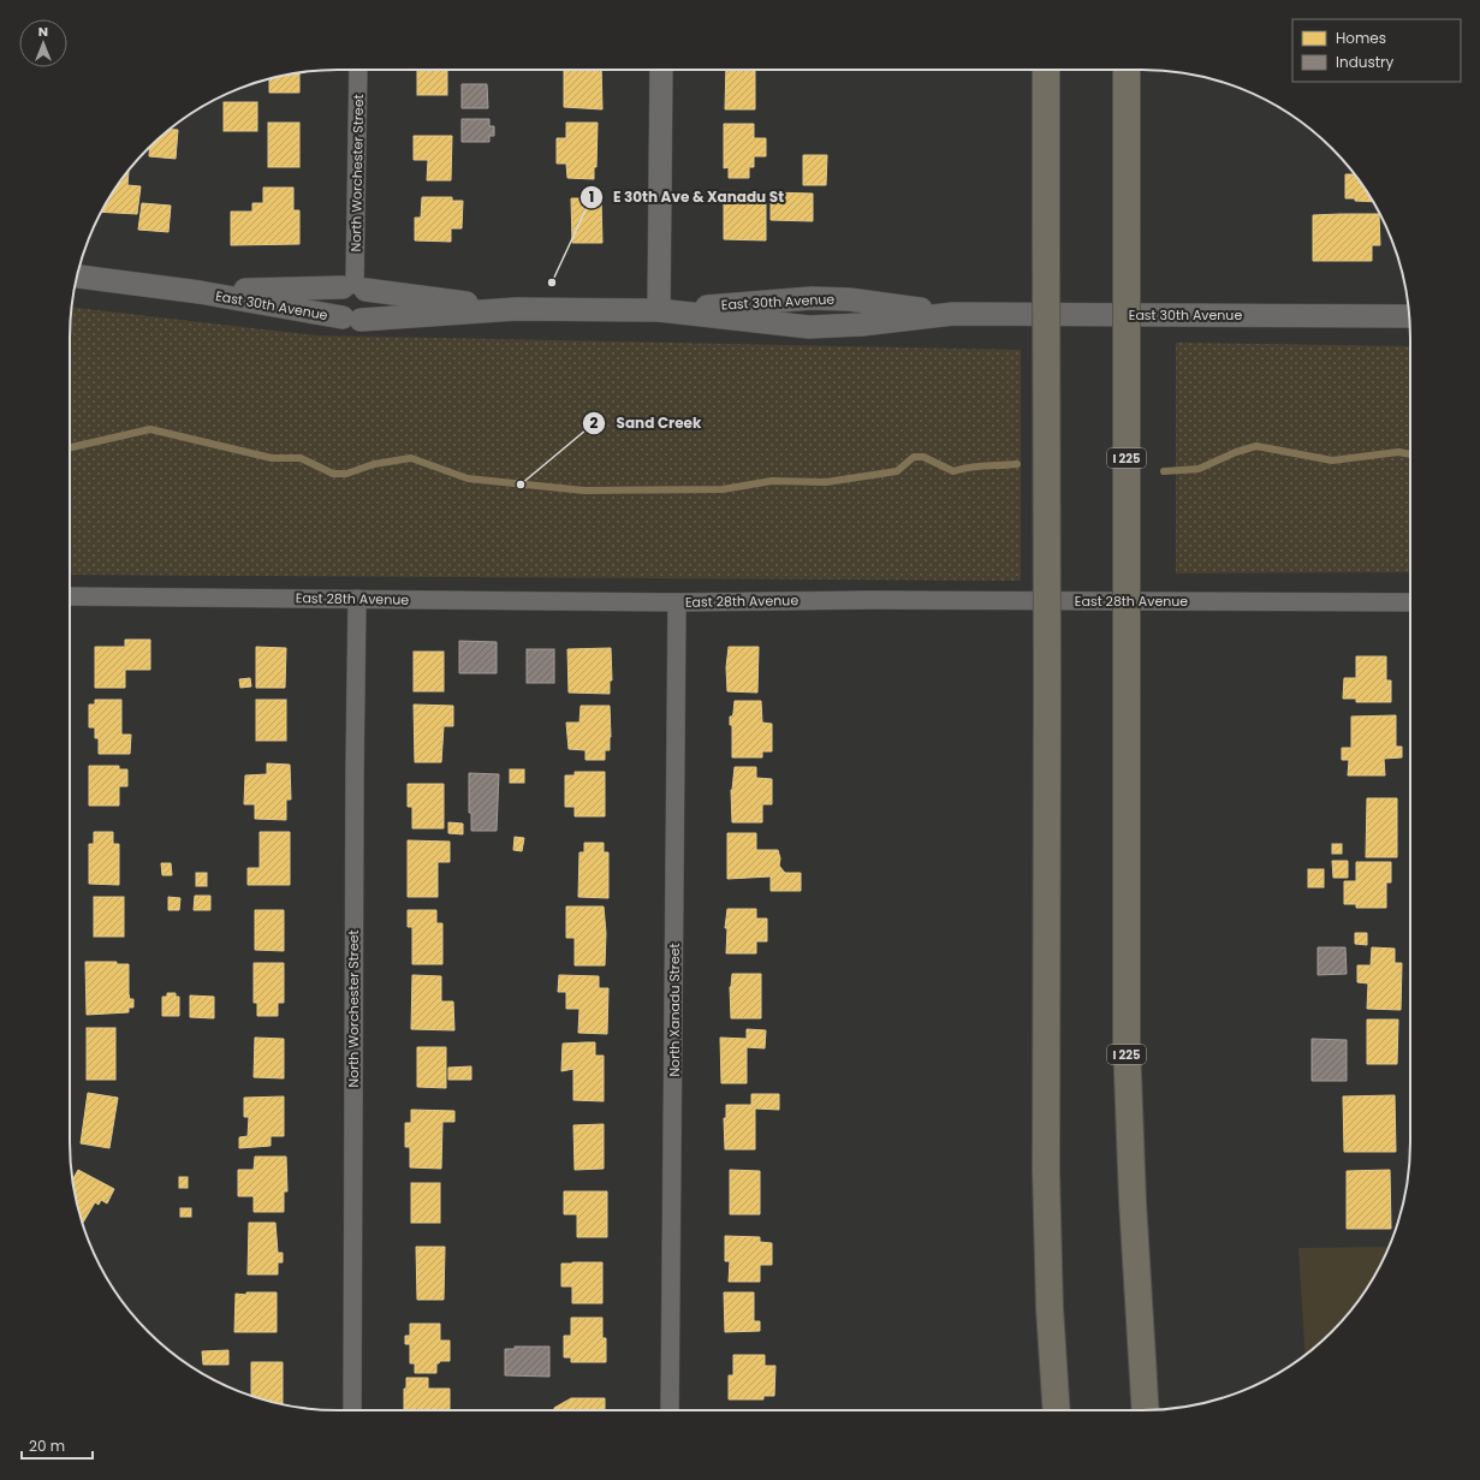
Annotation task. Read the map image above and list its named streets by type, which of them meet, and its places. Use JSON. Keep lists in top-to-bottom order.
{
  "streets": {
    "highway": ["I 225"],
    "street": [
      "North Worchester Street",
      "East 30th Avenue",
      "East 28th Avenue",
      "North Xanadu Street"
    ]
  },
  "crossings": [
    ["North Worchester Street", "East 30th Avenue"],
    ["North Worchester Street", "East 28th Avenue"],
    ["East 28th Avenue", "North Xanadu Street"]
  ],
  "places": ["E 30th Ave & Xanadu St", "Sand Creek"],
  "legend": ["Homes", "Industry"],
  "scale_bar": "20 m",
  "north": "top"
}
